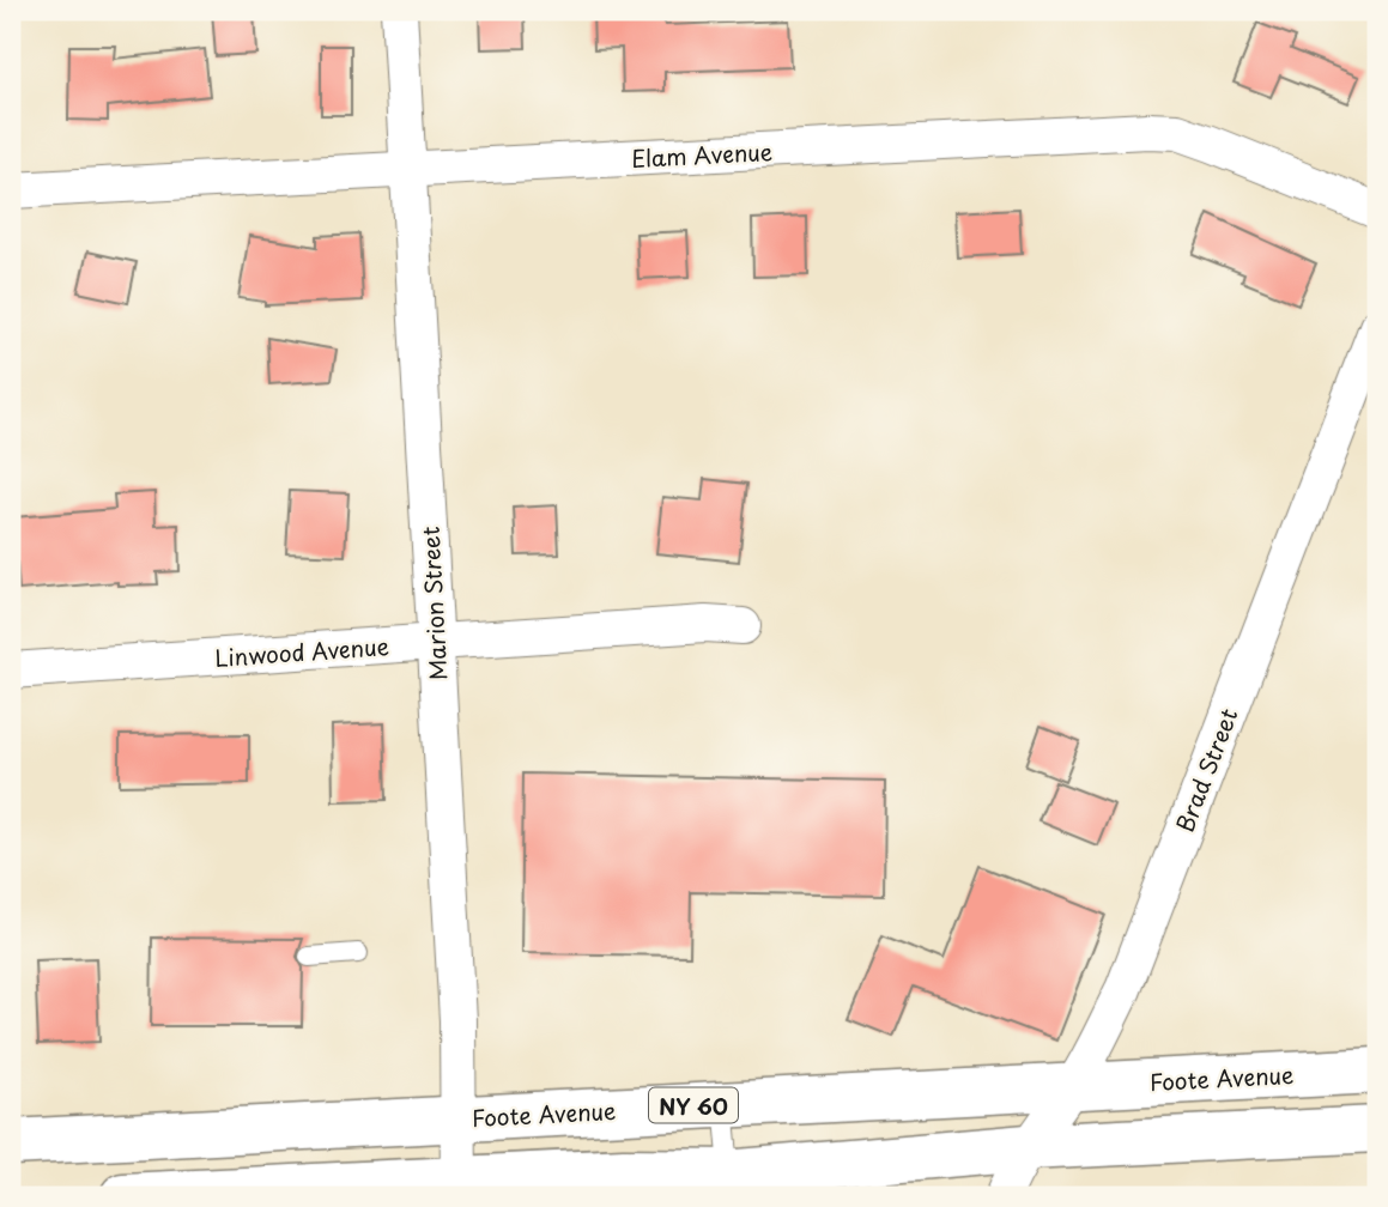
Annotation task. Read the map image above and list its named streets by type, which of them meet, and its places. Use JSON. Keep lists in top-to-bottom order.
{
  "streets": {
    "highway": ["Foote Avenue", "NY 60"],
    "street": [
      "Elam Avenue",
      "Marion Street",
      "Linwood Avenue",
      "Brad Street"
    ]
  },
  "crossings": [
    ["Elam Avenue", "Marion Street"],
    ["Marion Street", "Linwood Avenue"],
    ["Marion Street", "Foote Avenue"],
    ["Brad Street", "Foote Avenue"]
  ]
}
